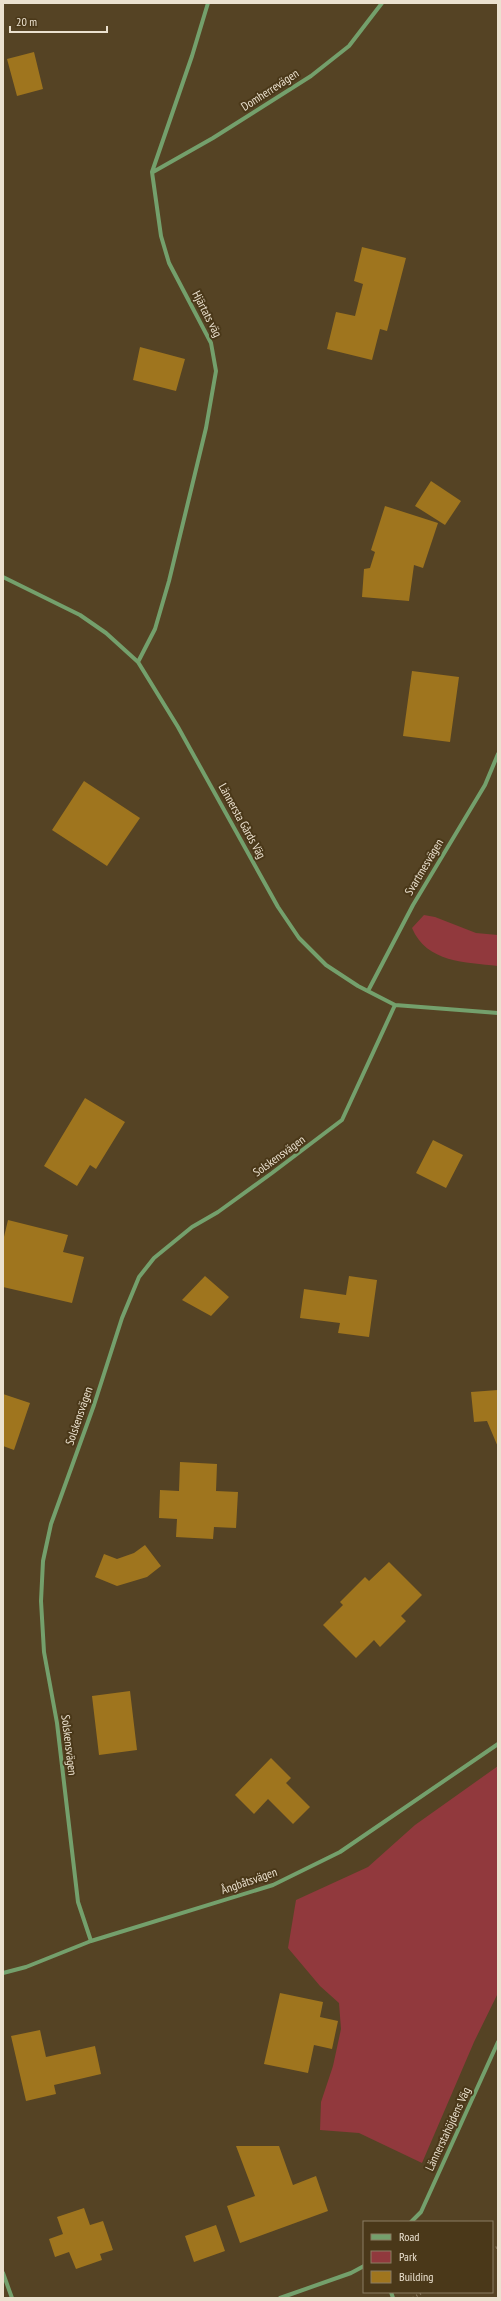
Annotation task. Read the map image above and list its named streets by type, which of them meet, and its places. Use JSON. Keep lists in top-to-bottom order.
{
  "streets": {
    "street": [
      "Domherrevägen",
      "Hjärtats väg",
      "Lännersta Gårds Väg",
      "Svartmesvägen",
      "Solskensvägen",
      "Ångbåtsvägen",
      "Lännerstahöjdens Väg"
    ]
  },
  "crossings": [
    ["Domherrevägen", "Hjärtats väg"],
    ["Hjärtats väg", "Lännersta Gårds Väg"],
    ["Lännersta Gårds Väg", "Svartmesvägen"],
    ["Lännersta Gårds Väg", "Solskensvägen"],
    ["Solskensvägen", "Ångbåtsvägen"]
  ],
  "legend": ["Road", "Park", "Building"],
  "scale_bar": "20 m"
}
